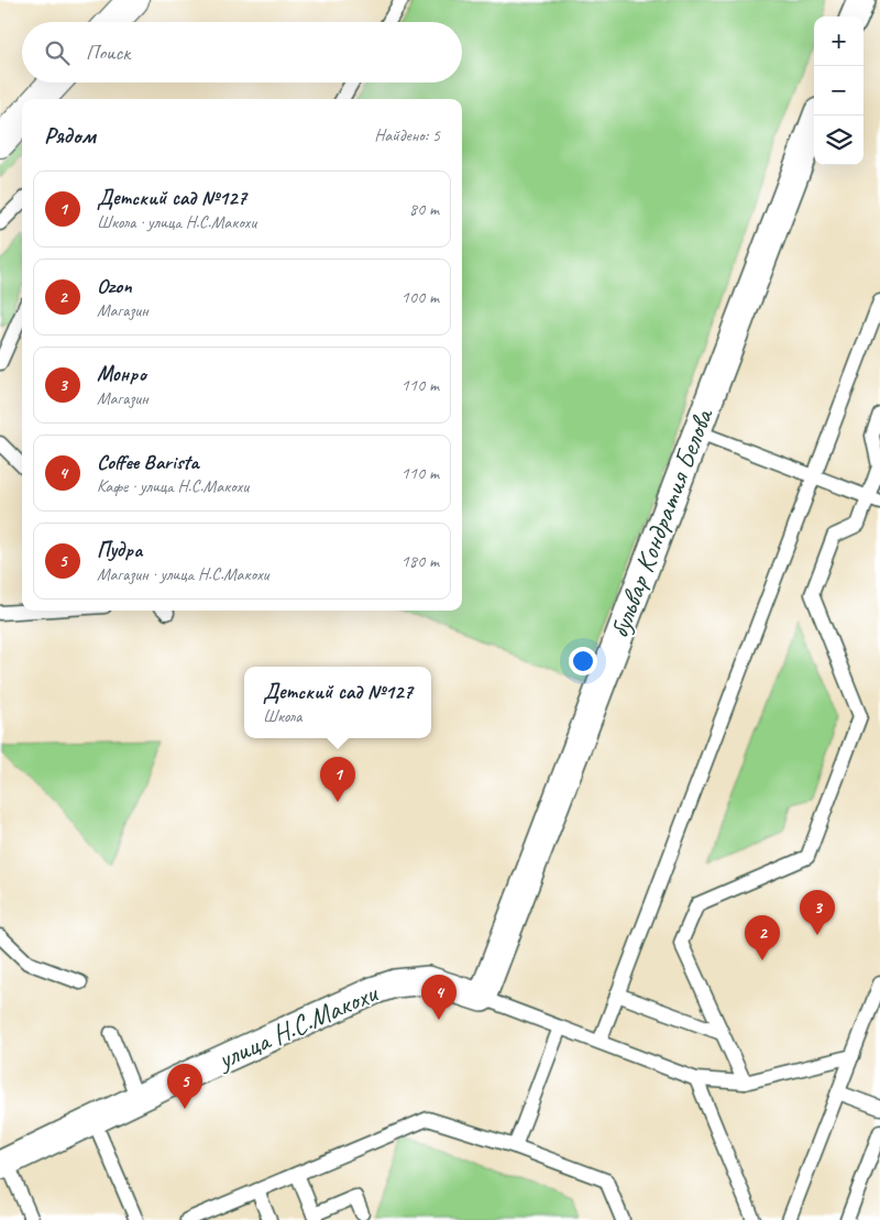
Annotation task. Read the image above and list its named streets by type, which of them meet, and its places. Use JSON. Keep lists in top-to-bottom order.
{
  "streets": {
    "street": ["бульвар Кондратия Белова", "улица Н.С.Макохи"]
  },
  "crossings": [
    ["бульвар Кондратия Белова", "улица Н.С.Макохи"]
  ],
  "page": {
    "map_buttons": ["+", "−"],
    "search": "Поиск",
    "heading": ["Рядом", "Найдено: 5"],
    "list": [
      {
        "mark": "1",
        "name": "Детский сад №127",
        "note": "Школа · улица Н.С.Макохи",
        "value": "80 m"
      },
      {
        "mark": "2",
        "name": "Ozon",
        "note": "Магазин",
        "value": "100 m"
      },
      {
        "mark": "3",
        "name": "Монро",
        "note": "Магазин",
        "value": "110 m"
      },
      {
        "mark": "4",
        "name": "Coffee Barista",
        "note": "Кафе · улица Н.С.Макохи",
        "value": "110 m"
      },
      {
        "mark": "5",
        "name": "Пудра",
        "note": "Магазин · улица Н.С.Макохи",
        "value": "180 m"
      }
    ],
    "popup": ["Детский сад №127", "Школа"],
    "pins": [
      "1",
      "3",
      "2",
      "4",
      "5"
    ]
  }
}
